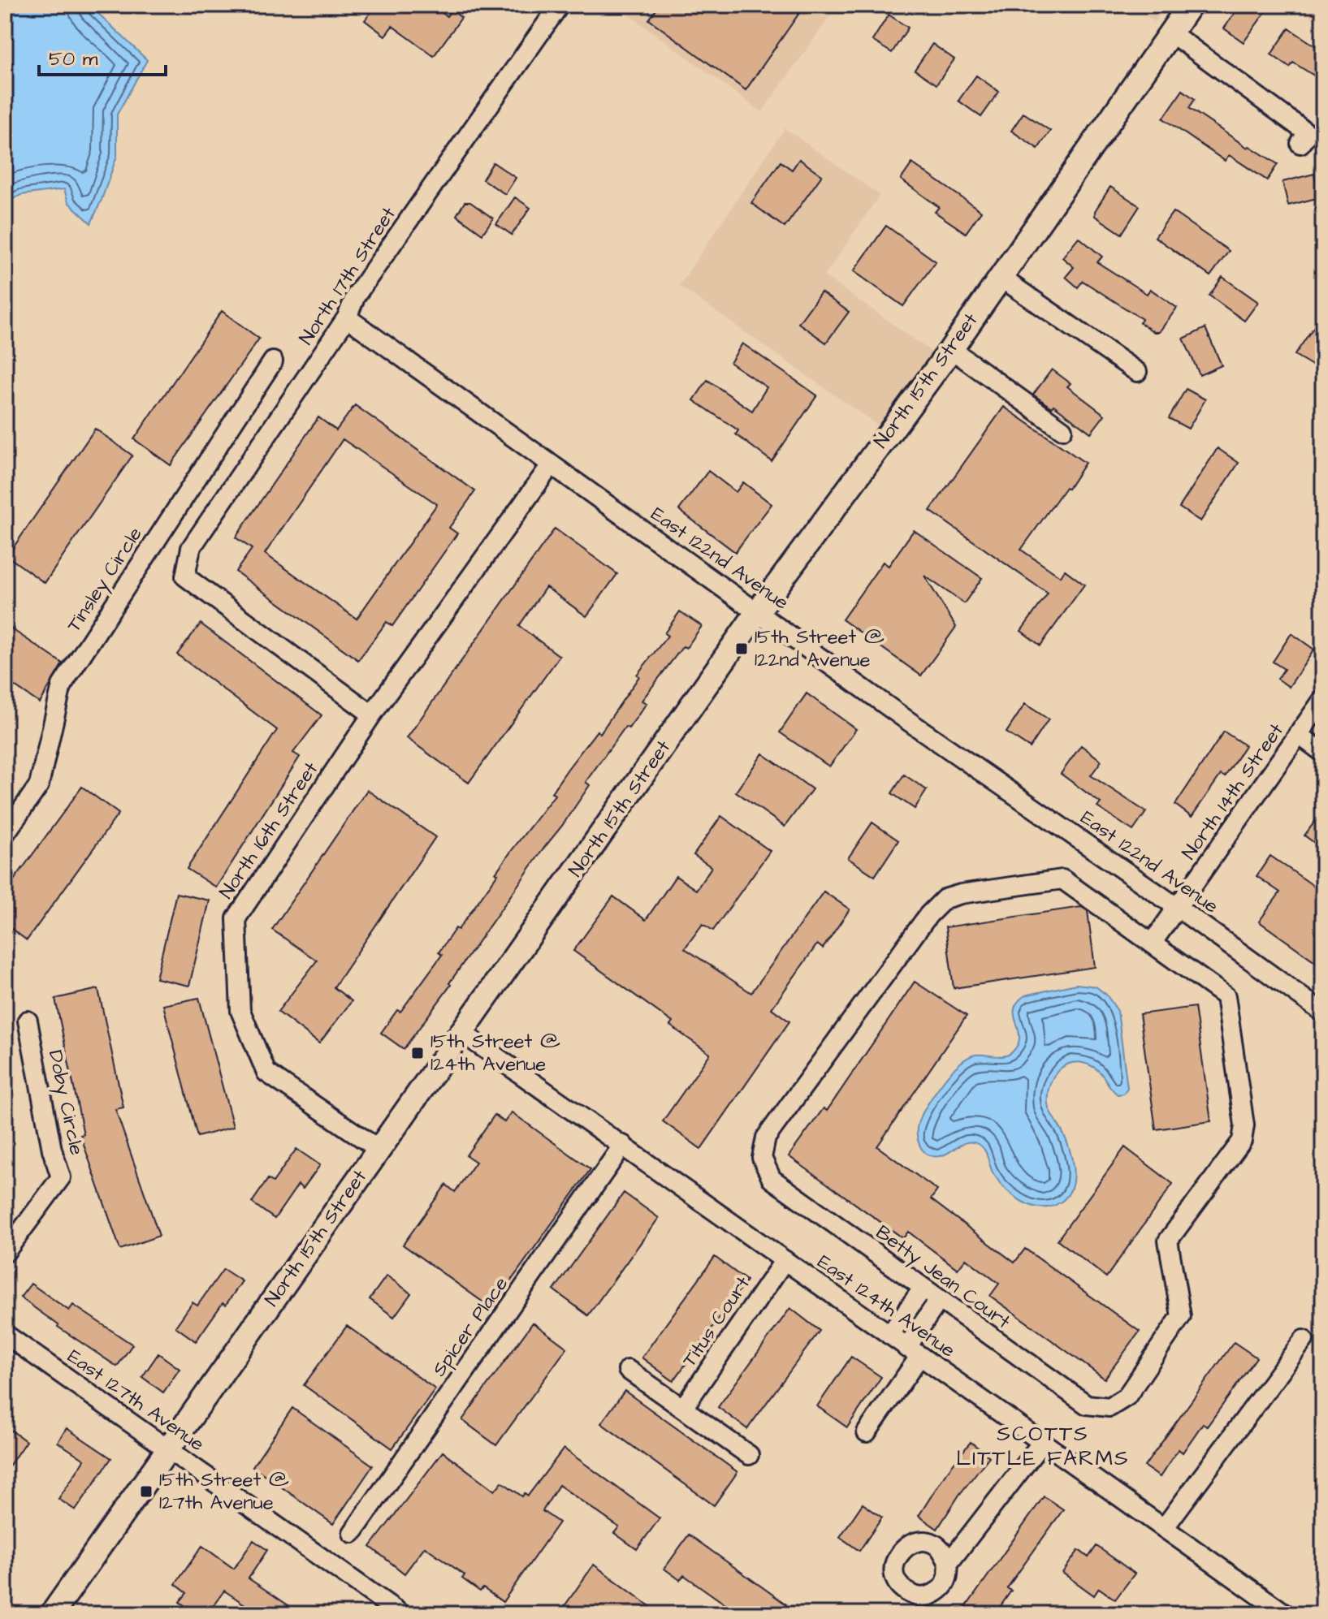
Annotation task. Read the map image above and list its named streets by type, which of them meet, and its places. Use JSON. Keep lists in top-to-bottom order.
{
  "streets": {
    "street": [
      "North 17th Street",
      "North 15th Street",
      "East 122nd Avenue",
      "Tinsley Circle",
      "North 14th Street",
      "North 16th Street",
      "Doby Circle",
      "Betty Jean Court",
      "East 124th Avenue",
      "Titus Court",
      "Spicer Place",
      "East 127th Avenue"
    ]
  },
  "crossings": [
    ["North 17th Street", "East 122nd Avenue"],
    ["North 17th Street", "North 16th Street"],
    ["North 15th Street", "East 122nd Avenue"],
    ["North 15th Street", "North 16th Street"],
    ["North 15th Street", "East 124th Avenue"],
    ["North 15th Street", "East 127th Avenue"],
    ["East 122nd Avenue", "North 14th Street"],
    ["East 122nd Avenue", "North 16th Street"],
    ["East 124th Avenue", "Titus Court"],
    ["East 124th Avenue", "Spicer Place"]
  ],
  "districts": ["SCOTTS LITTLE FARMS"],
  "places": {
    "transit": ["15th Street @ 122nd Avenue", "15th Street @ 124th Avenue", "15th Street @ 127th Avenue"]
  },
  "scale_bar": "50 m"
}
